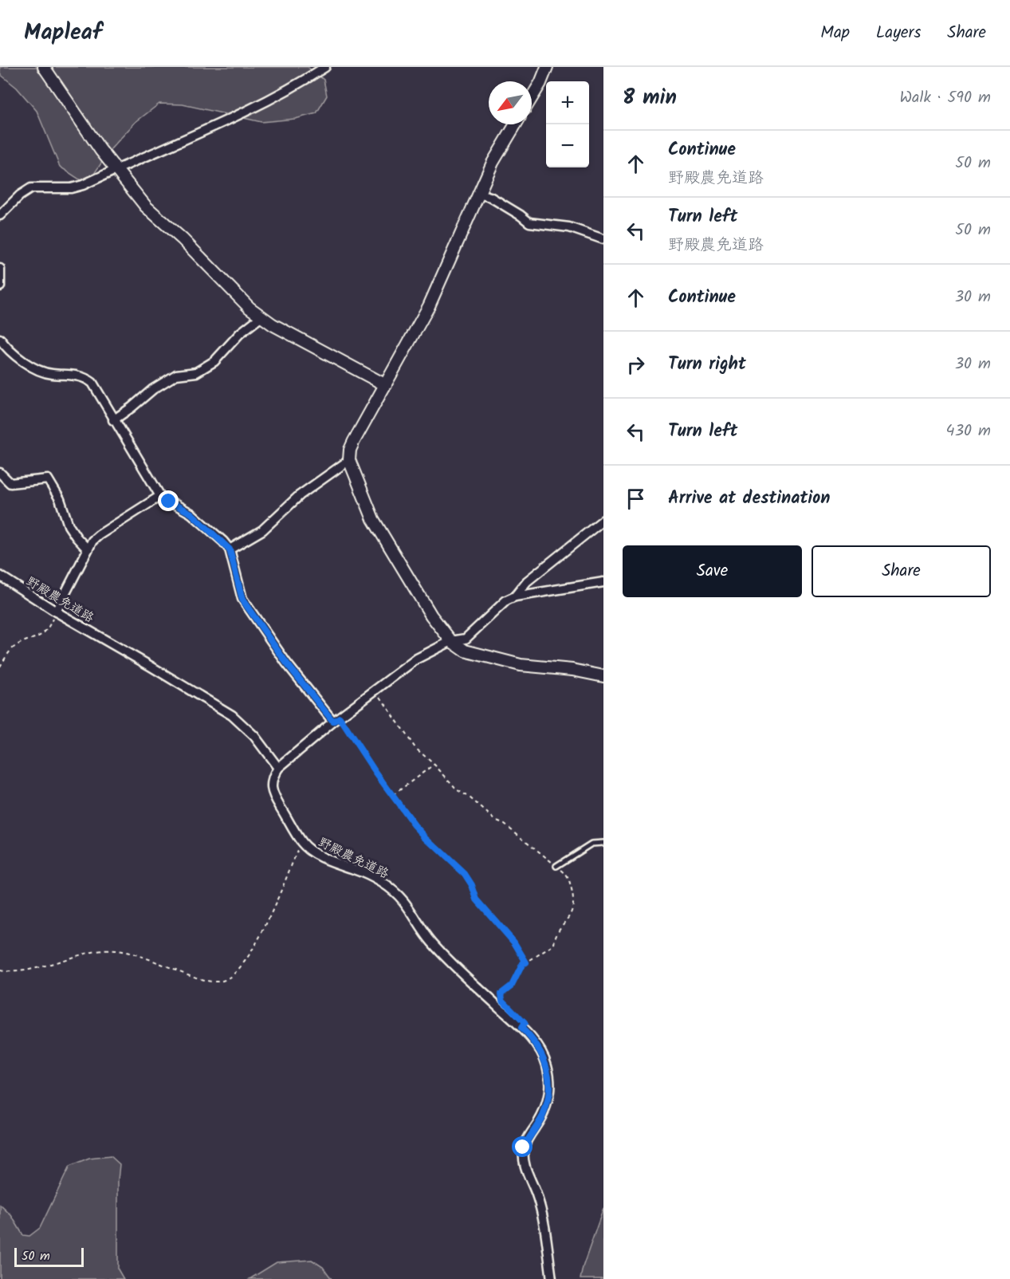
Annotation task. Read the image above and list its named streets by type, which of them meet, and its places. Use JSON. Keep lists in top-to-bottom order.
{
  "streets": {
    "street": ["野殿農免道路"]
  },
  "scale_bar": "50 m",
  "north": "bottom left",
  "page": {
    "header": "Mapleaf",
    "nav": ["Map", "Layers", "Share"],
    "heading": ["8 min", "Walk · 590 m"],
    "map_buttons": ["+", "−"],
    "list": [
      ["Continue", "野殿農免道路", "50 m"],
      ["Turn left", "野殿農免道路", "50 m"],
      ["Continue", "30 m"],
      ["Turn right", "30 m"],
      ["Turn left", "430 m"],
      "Arrive at destination"
    ],
    "buttons": ["Save", "Share"],
    "scale": "50 m"
  }
}
